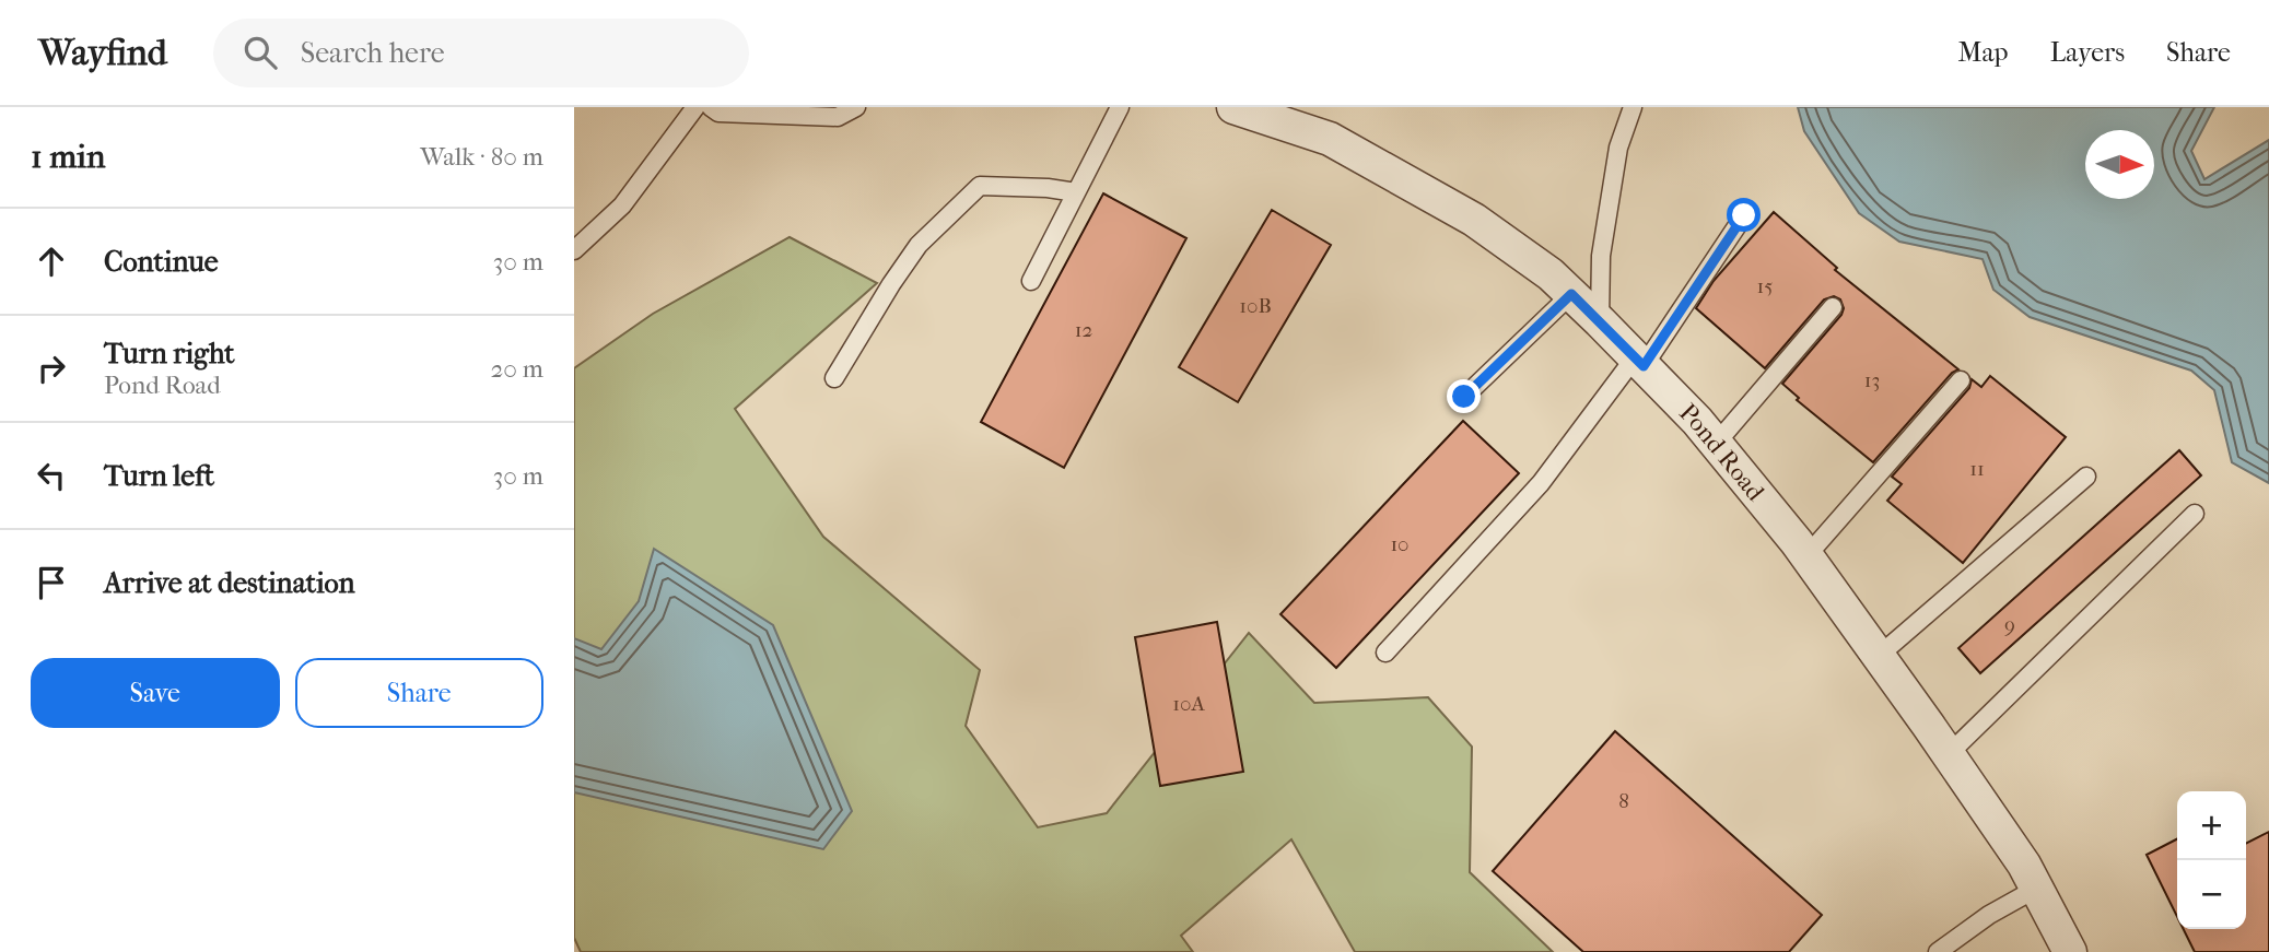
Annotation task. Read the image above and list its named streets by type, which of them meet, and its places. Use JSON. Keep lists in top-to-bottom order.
{
  "streets": {
    "street": ["Pond Road"]
  },
  "house_numbers": [
    "15",
    "10B",
    "12",
    "13",
    "11",
    "10",
    "9",
    "10A",
    "8"
  ],
  "north": "right",
  "page": {
    "header": "Wayfind",
    "search": "Search here",
    "nav": ["Map", "Layers", "Share"],
    "heading": ["1 min", "Walk · 80 m"],
    "list": [
      ["Continue", "30 m"],
      ["Turn right", "Pond Road", "20 m"],
      ["Turn left", "30 m"],
      "Arrive at destination"
    ],
    "buttons": ["Save", "Share"],
    "map_buttons": ["+", "−"]
  }
}
